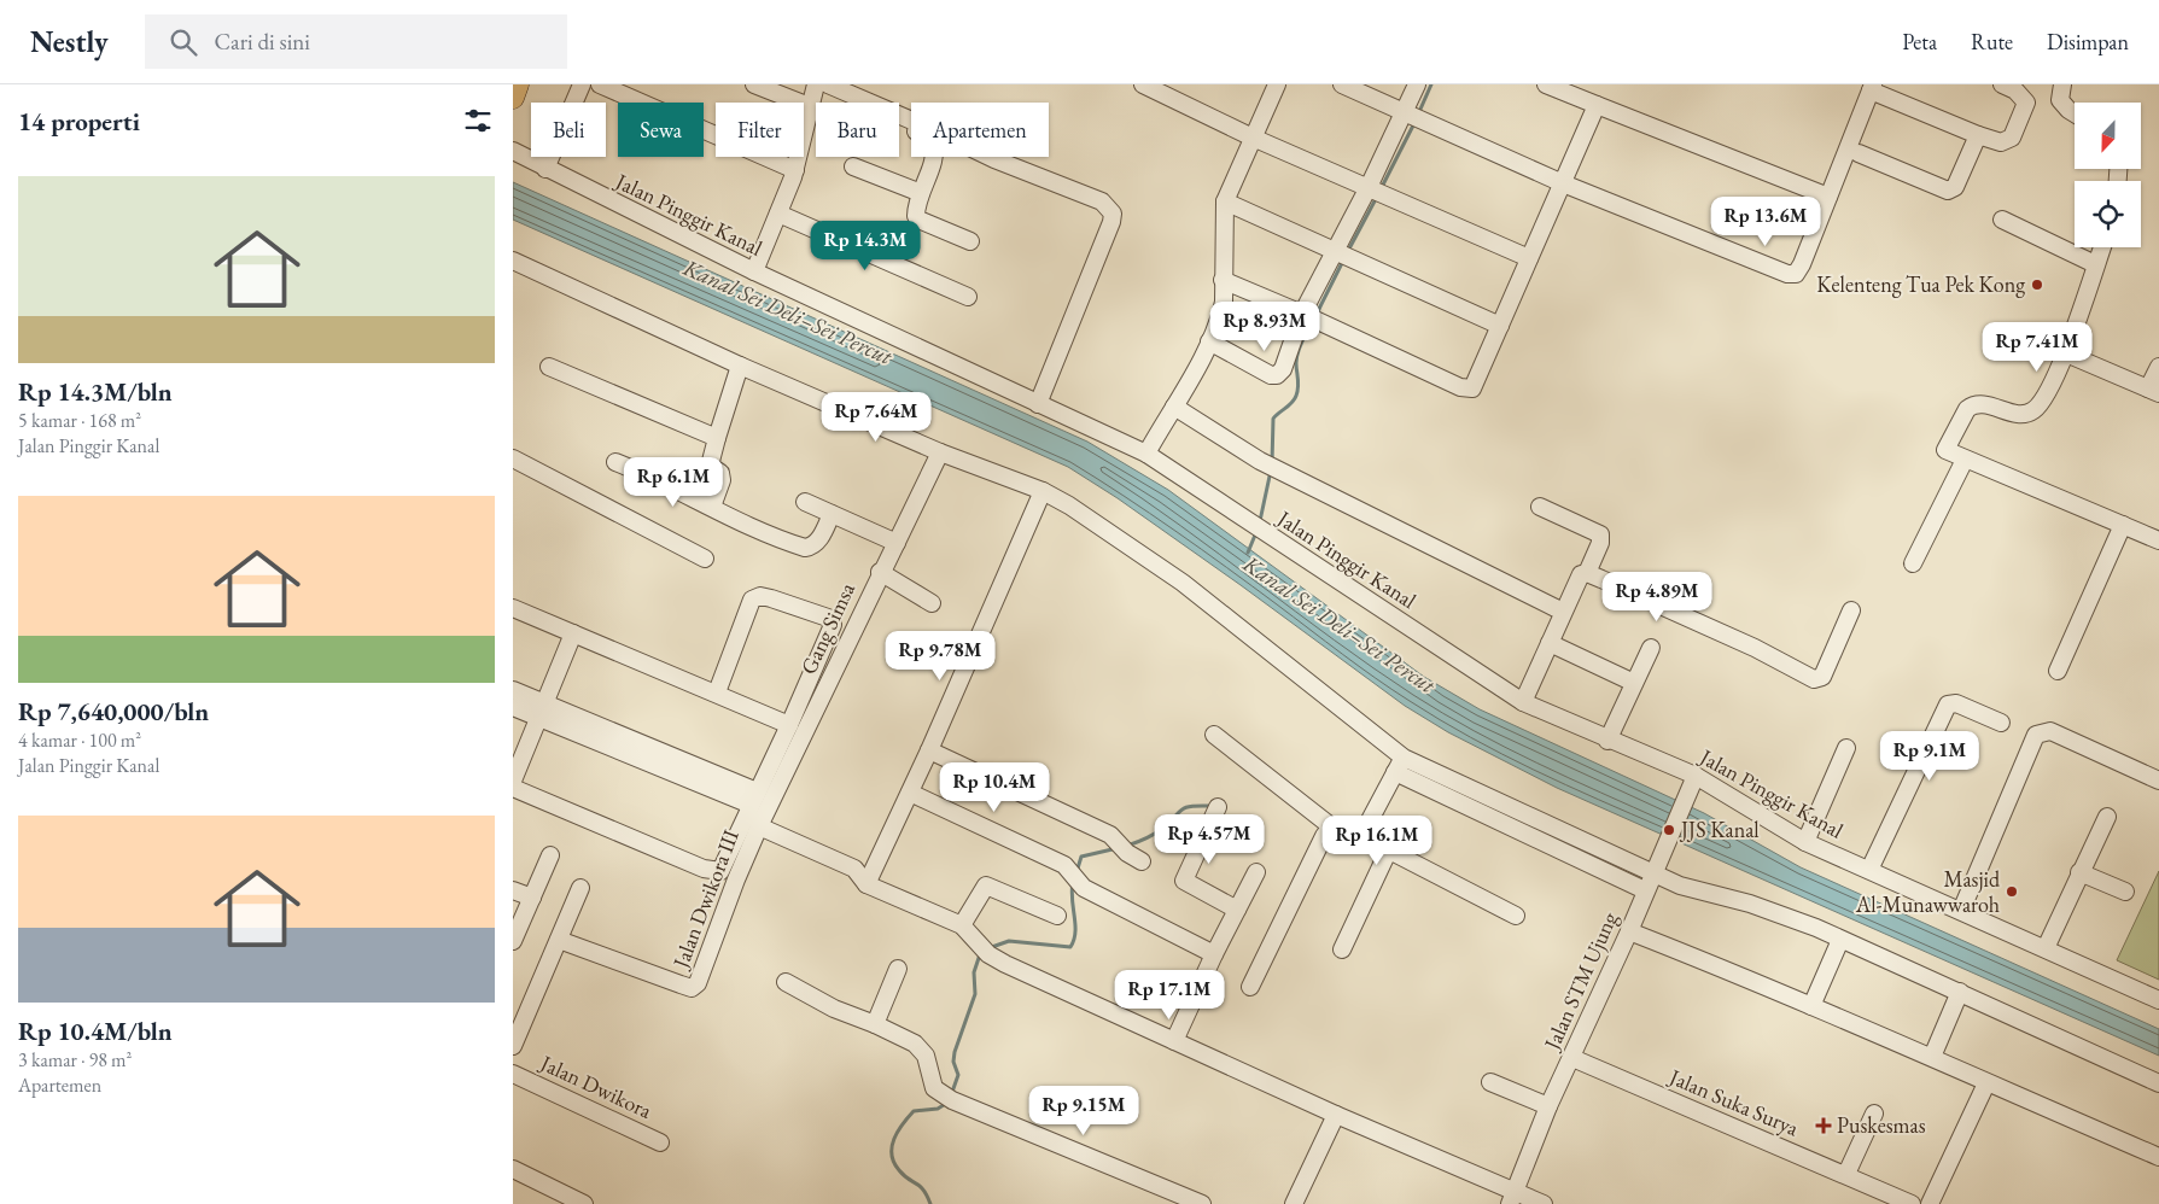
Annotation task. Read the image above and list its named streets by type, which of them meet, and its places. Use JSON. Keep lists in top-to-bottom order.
{
  "streets": {
    "street": [
      "Jalan Pinggir Kanal",
      "Gang Simsa",
      "Jalan Dwikora III",
      "Jalan STM Ujung",
      "Jalan Dwikora",
      "Jalan Suka Surya"
    ]
  },
  "crossings": [
    ["Jalan Pinggir Kanal", "Jalan STM Ujung"],
    ["Gang Simsa", "Jalan Dwikora III"],
    ["Jalan STM Ujung", "Jalan Suka Surya"]
  ],
  "water": ["Kanal Sei Deli–Sei Percut"],
  "places": {
    "other": ["Kelenteng Tua Pek Kong", "JJS Kanal", "Masjid Al-Munawwaroh"],
    "health": ["Puskesmas"]
  },
  "north": "bottom",
  "page": {
    "header": "Nestly",
    "search": "Cari di sini",
    "nav": ["Peta", "Rute", "Disimpan"],
    "heading": "14 properti",
    "chip": [
      "Beli",
      "Sewa",
      "Filter",
      "Baru",
      "Apartemen"
    ],
    "list": [
      {
        "name": "Rp 14.3M/bln",
        "note": "5 kamar · 168 m² · Jalan Pinggir Kanal"
      },
      {
        "name": "Rp 7,640,000/bln",
        "note": "4 kamar · 100 m² · Jalan Pinggir Kanal"
      },
      {
        "name": "Rp 10.4M/bln",
        "note": "3 kamar · 98 m² · Apartemen"
      }
    ],
    "price": [
      "Rp 13.6M",
      "Rp 14.3M",
      "Rp 8.93M",
      "Rp 7.41M",
      "Rp 7.64M",
      "Rp 6.1M",
      "Rp 4.89M",
      "Rp 9.78M",
      "Rp 9.1M",
      "Rp 10.4M",
      "Rp 4.57M",
      "Rp 16.1M",
      "Rp 17.1M",
      "Rp 9.15M"
    ]
  }
}
